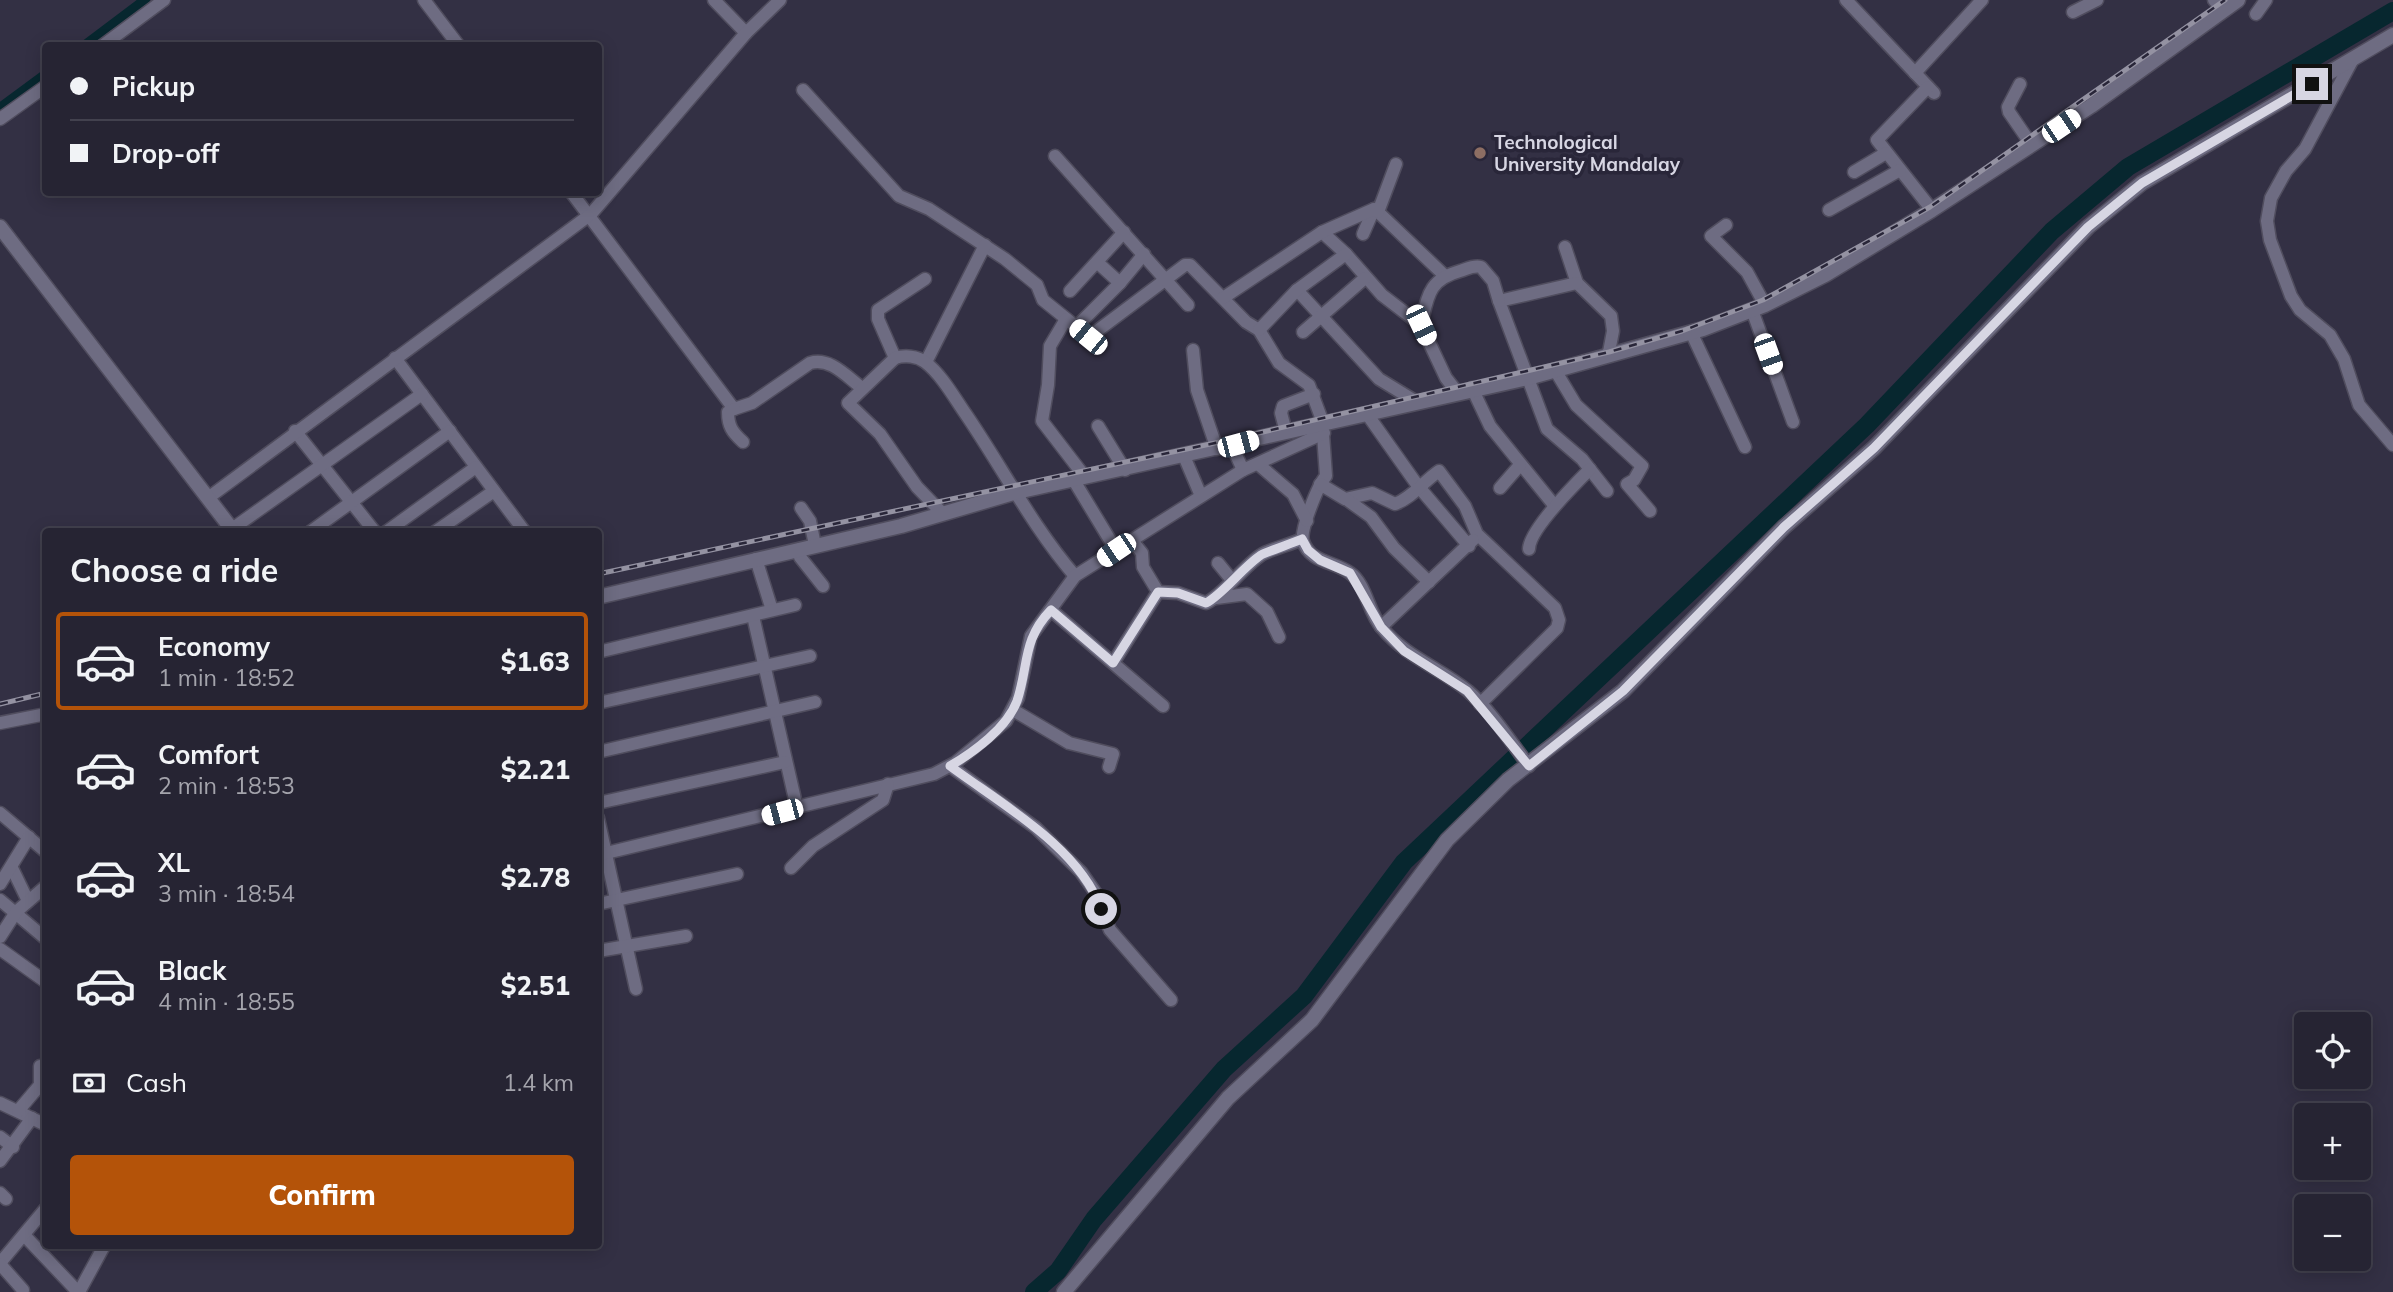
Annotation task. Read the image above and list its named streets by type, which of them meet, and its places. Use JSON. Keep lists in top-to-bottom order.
{
  "places": ["Technological University Mandalay"],
  "page": {
    "banner": ["Pickup", "Drop-off"],
    "heading": "Choose a ride",
    "list": [
      {
        "name": "Economy",
        "note": "1 min · 18:52",
        "value": "$1.63"
      },
      {
        "name": "Comfort",
        "note": "2 min · 18:53",
        "value": "$2.21"
      },
      {
        "name": "XL",
        "note": "3 min · 18:54",
        "value": "$2.78"
      },
      {
        "name": "Black",
        "note": "4 min · 18:55",
        "value": "$2.51"
      }
    ],
    "map_buttons": ["+", "−"],
    "pay": ["Cash", "1.4 km"],
    "buttons": "Confirm"
  }
}
